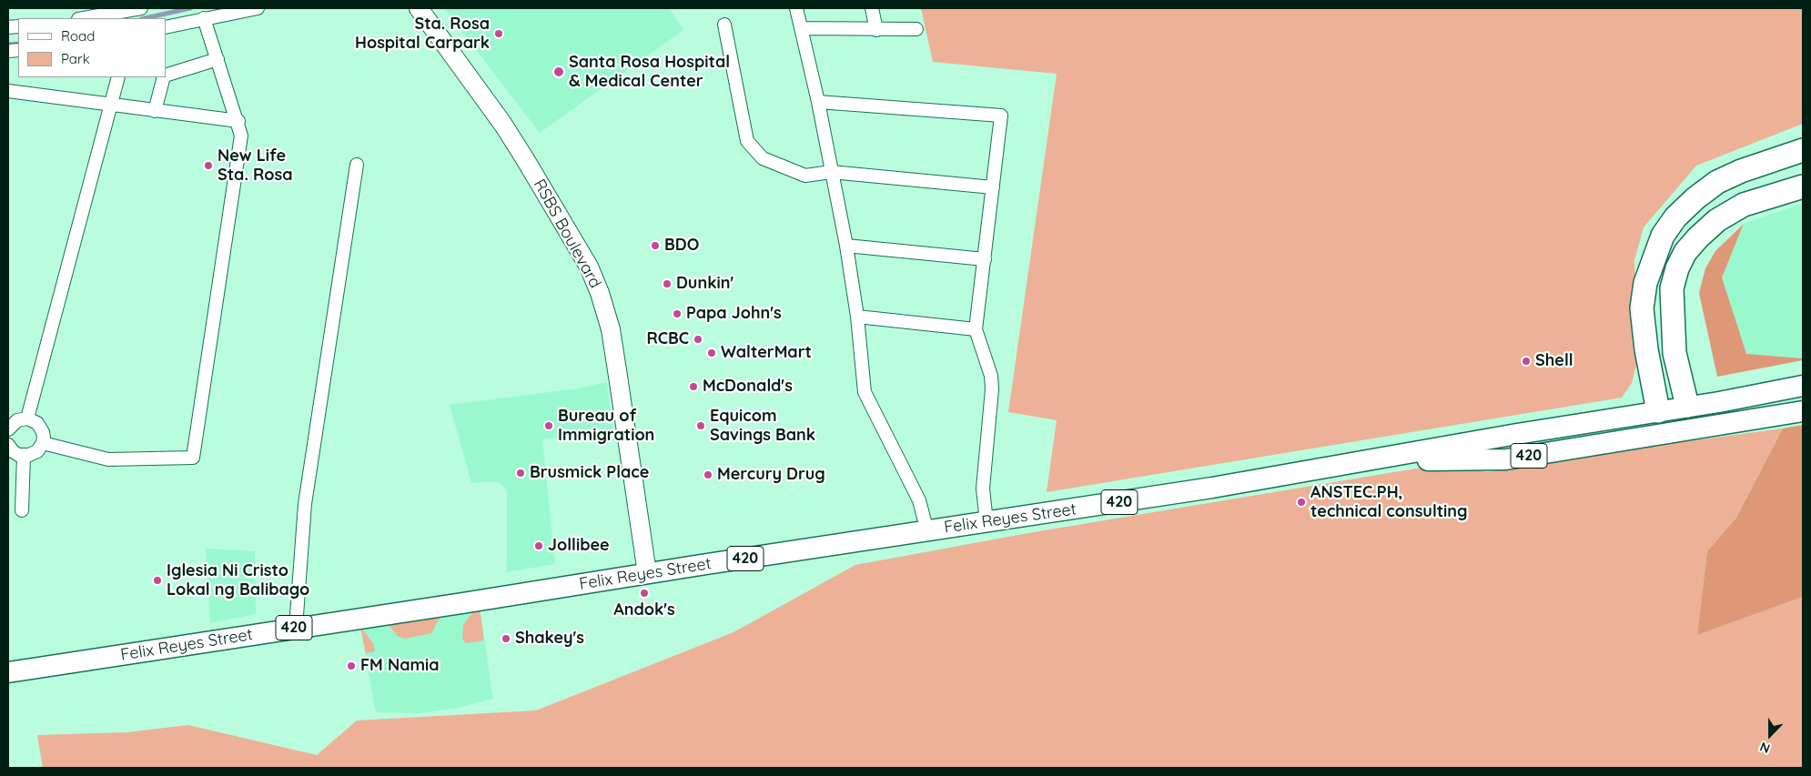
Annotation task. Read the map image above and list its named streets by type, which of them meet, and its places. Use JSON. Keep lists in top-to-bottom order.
{
  "streets": {
    "main road": ["420", "Felix Reyes Street"],
    "street": ["RSBS Boulevard"]
  },
  "crossings": [
    ["RSBS Boulevard", "Felix Reyes Street"],
    ["420", "Felix Reyes Street"]
  ],
  "places": [
    "Sta. Rosa Hospital Carpark",
    "Santa Rosa Hospital & Medical Center",
    "New Life Sta. Rosa",
    "BDO",
    "Dunkin'",
    "Papa John's",
    "RCBC",
    "WalterMart",
    "Shell",
    "McDonald's",
    "Bureau of Immigration",
    "Equicom Savings Bank",
    "Brusmick Place",
    "Mercury Drug",
    "ANSTEC.PH, technical consulting",
    "Jollibee",
    "Iglesia Ni Cristo Lokal ng Balibago",
    "Andok's",
    "Shakey's",
    "FM Namia"
  ],
  "legend": ["Road", "Park"],
  "north": "bottom"
}
